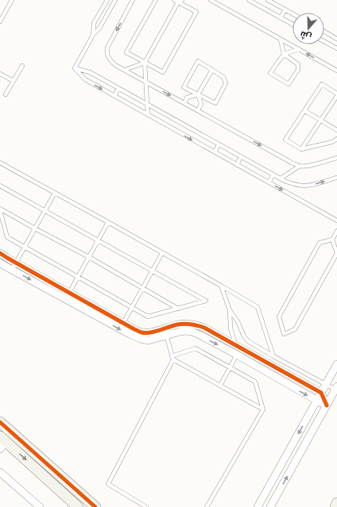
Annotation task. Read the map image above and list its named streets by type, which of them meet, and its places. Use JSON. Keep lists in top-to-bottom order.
{
  "north": "bottom"
}
